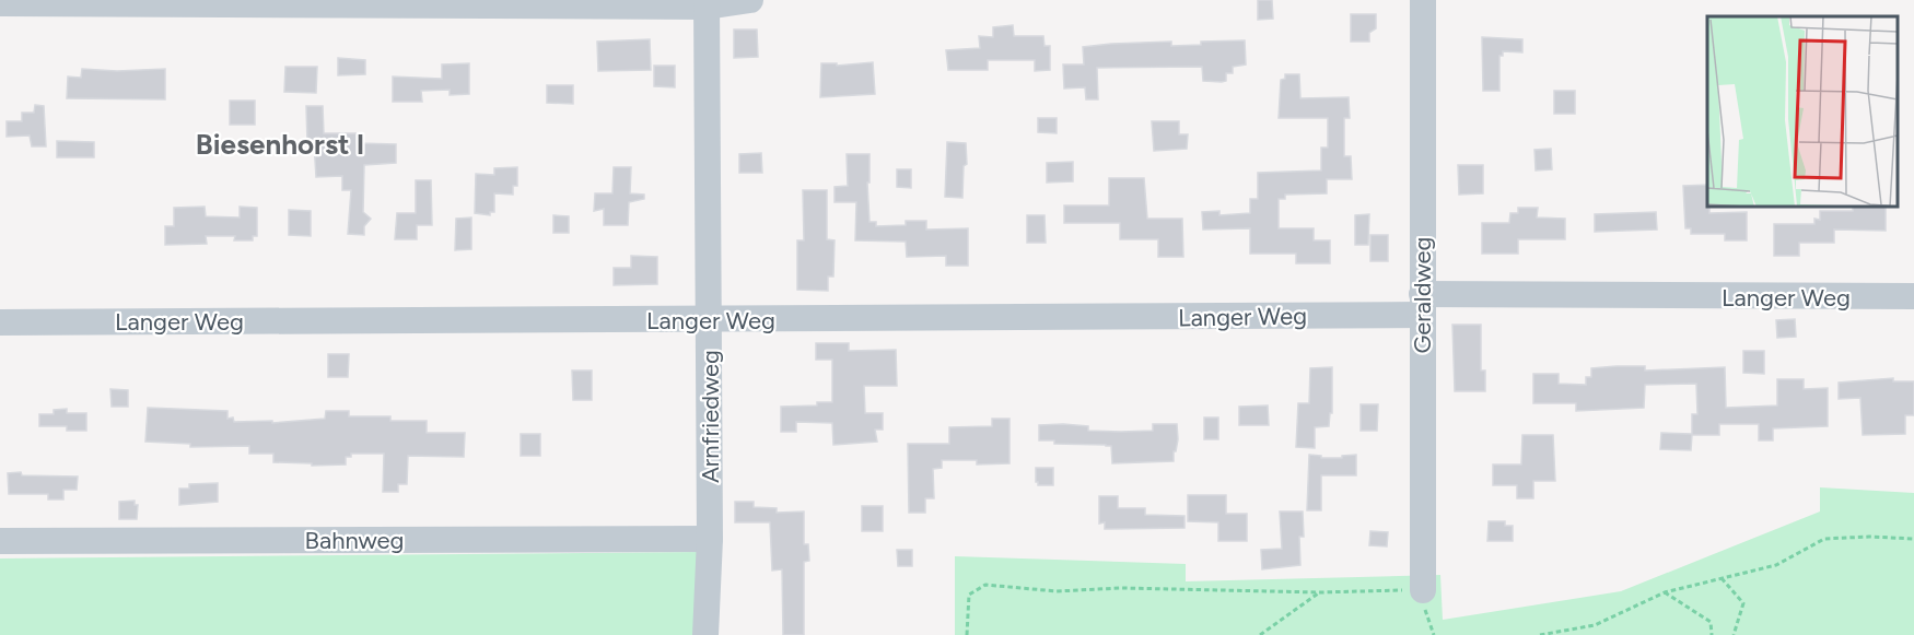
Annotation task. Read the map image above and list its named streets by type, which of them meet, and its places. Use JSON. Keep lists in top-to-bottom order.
{
  "streets": {
    "street": [
      "Geraldweg",
      "Langer Weg",
      "Arnfriedweg",
      "Bahnweg"
    ]
  },
  "crossings": [
    ["Geraldweg", "Langer Weg"],
    ["Langer Weg", "Arnfriedweg"],
    ["Arnfriedweg", "Bahnweg"]
  ],
  "districts": ["Biesenhorst I"]
}
